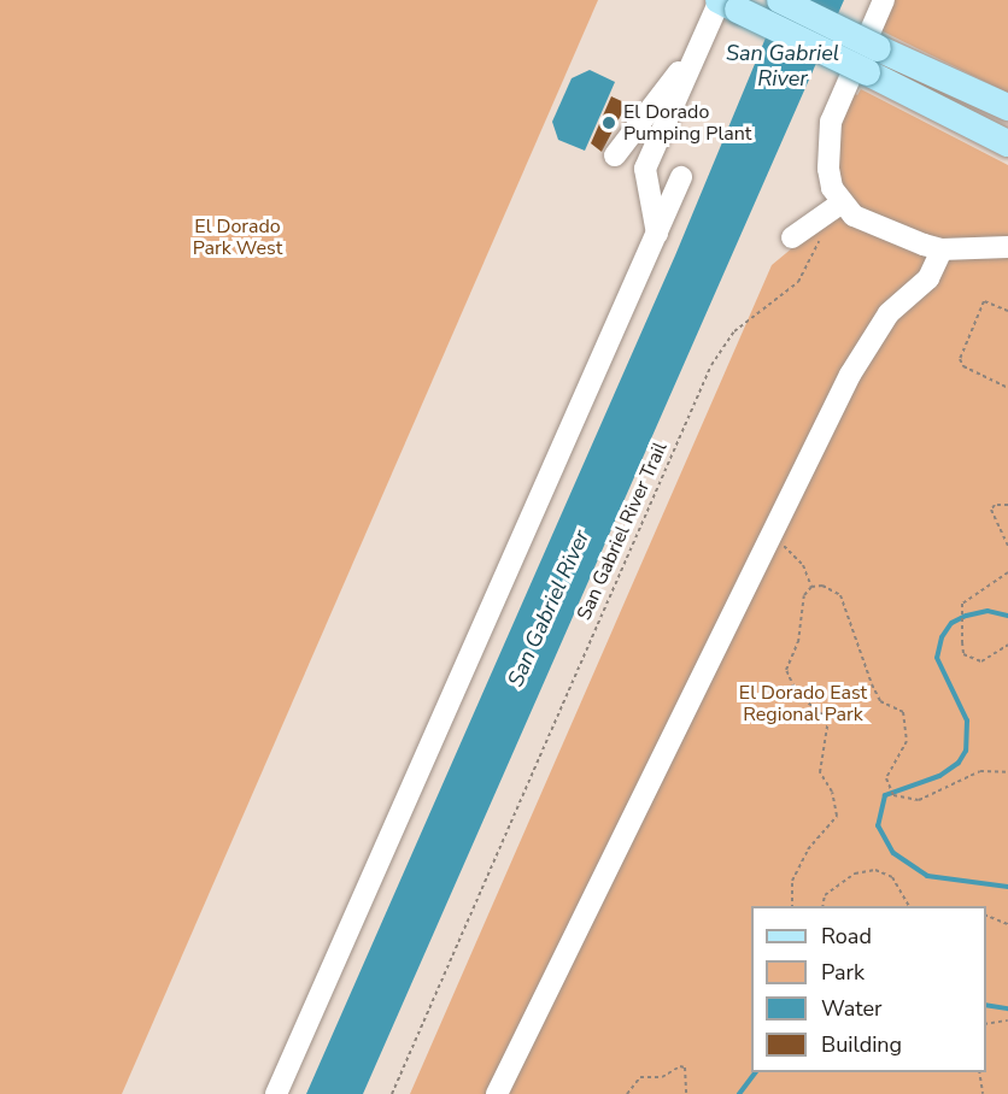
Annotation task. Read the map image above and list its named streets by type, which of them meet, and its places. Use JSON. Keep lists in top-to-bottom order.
{
  "streets": {
    "path": ["San Gabriel River Trail"]
  },
  "water": ["San Gabriel River"],
  "parks": ["El Dorado Park West", "El Dorado East Regional Park"],
  "places": ["El Dorado Pumping Plant"],
  "legend": [
    "Road",
    "Park",
    "Water",
    "Building"
  ]
}
